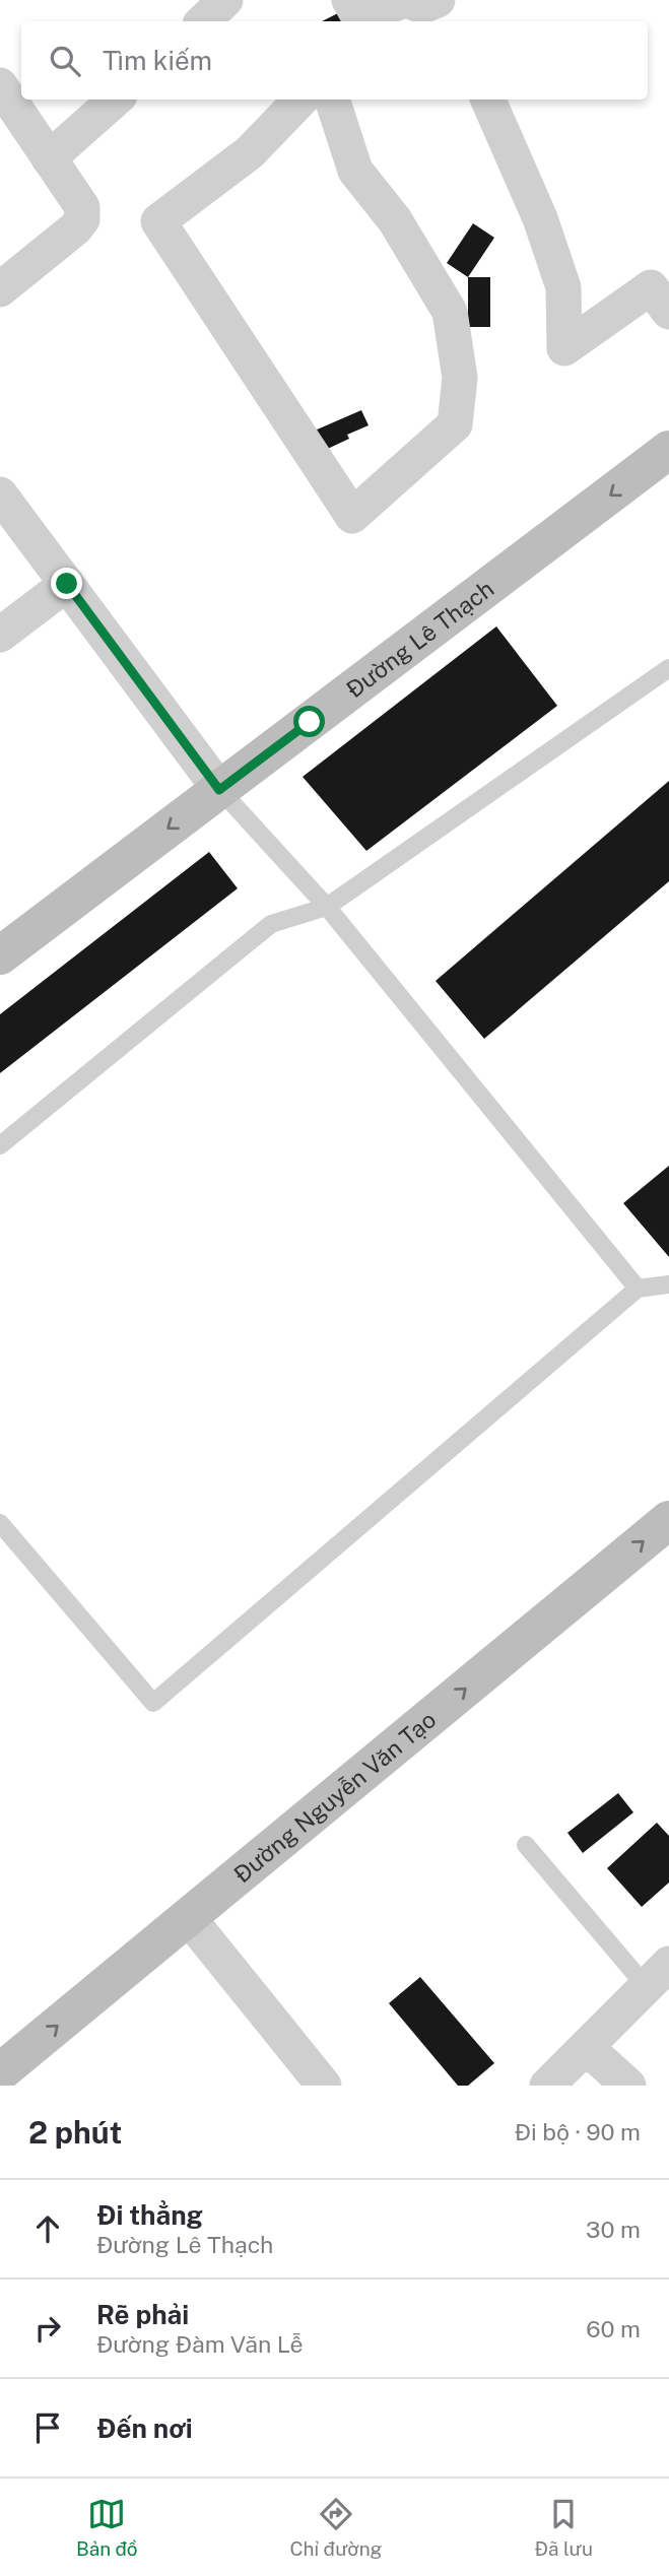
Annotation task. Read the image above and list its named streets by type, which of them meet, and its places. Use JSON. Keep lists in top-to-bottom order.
{
  "streets": {
    "street": ["Đường Lê Thạch", "Đường Nguyễn Văn Tạo"]
  },
  "one_way": ["Đường Lê Thạch", "Đường Nguyễn Văn Tạo"],
  "page": {
    "search": "Tìm kiếm",
    "heading": ["2 phút", "Đi bộ · 90 m"],
    "list": [
      ["Đi thẳng", "Đường Lê Thạch", "30 m"],
      ["Rẽ phải", "Đường Đàm Văn Lễ", "60 m"],
      "Đến nơi"
    ],
    "nav": ["Bản đồ", "Chỉ đường", "Đã lưu"]
  }
}
